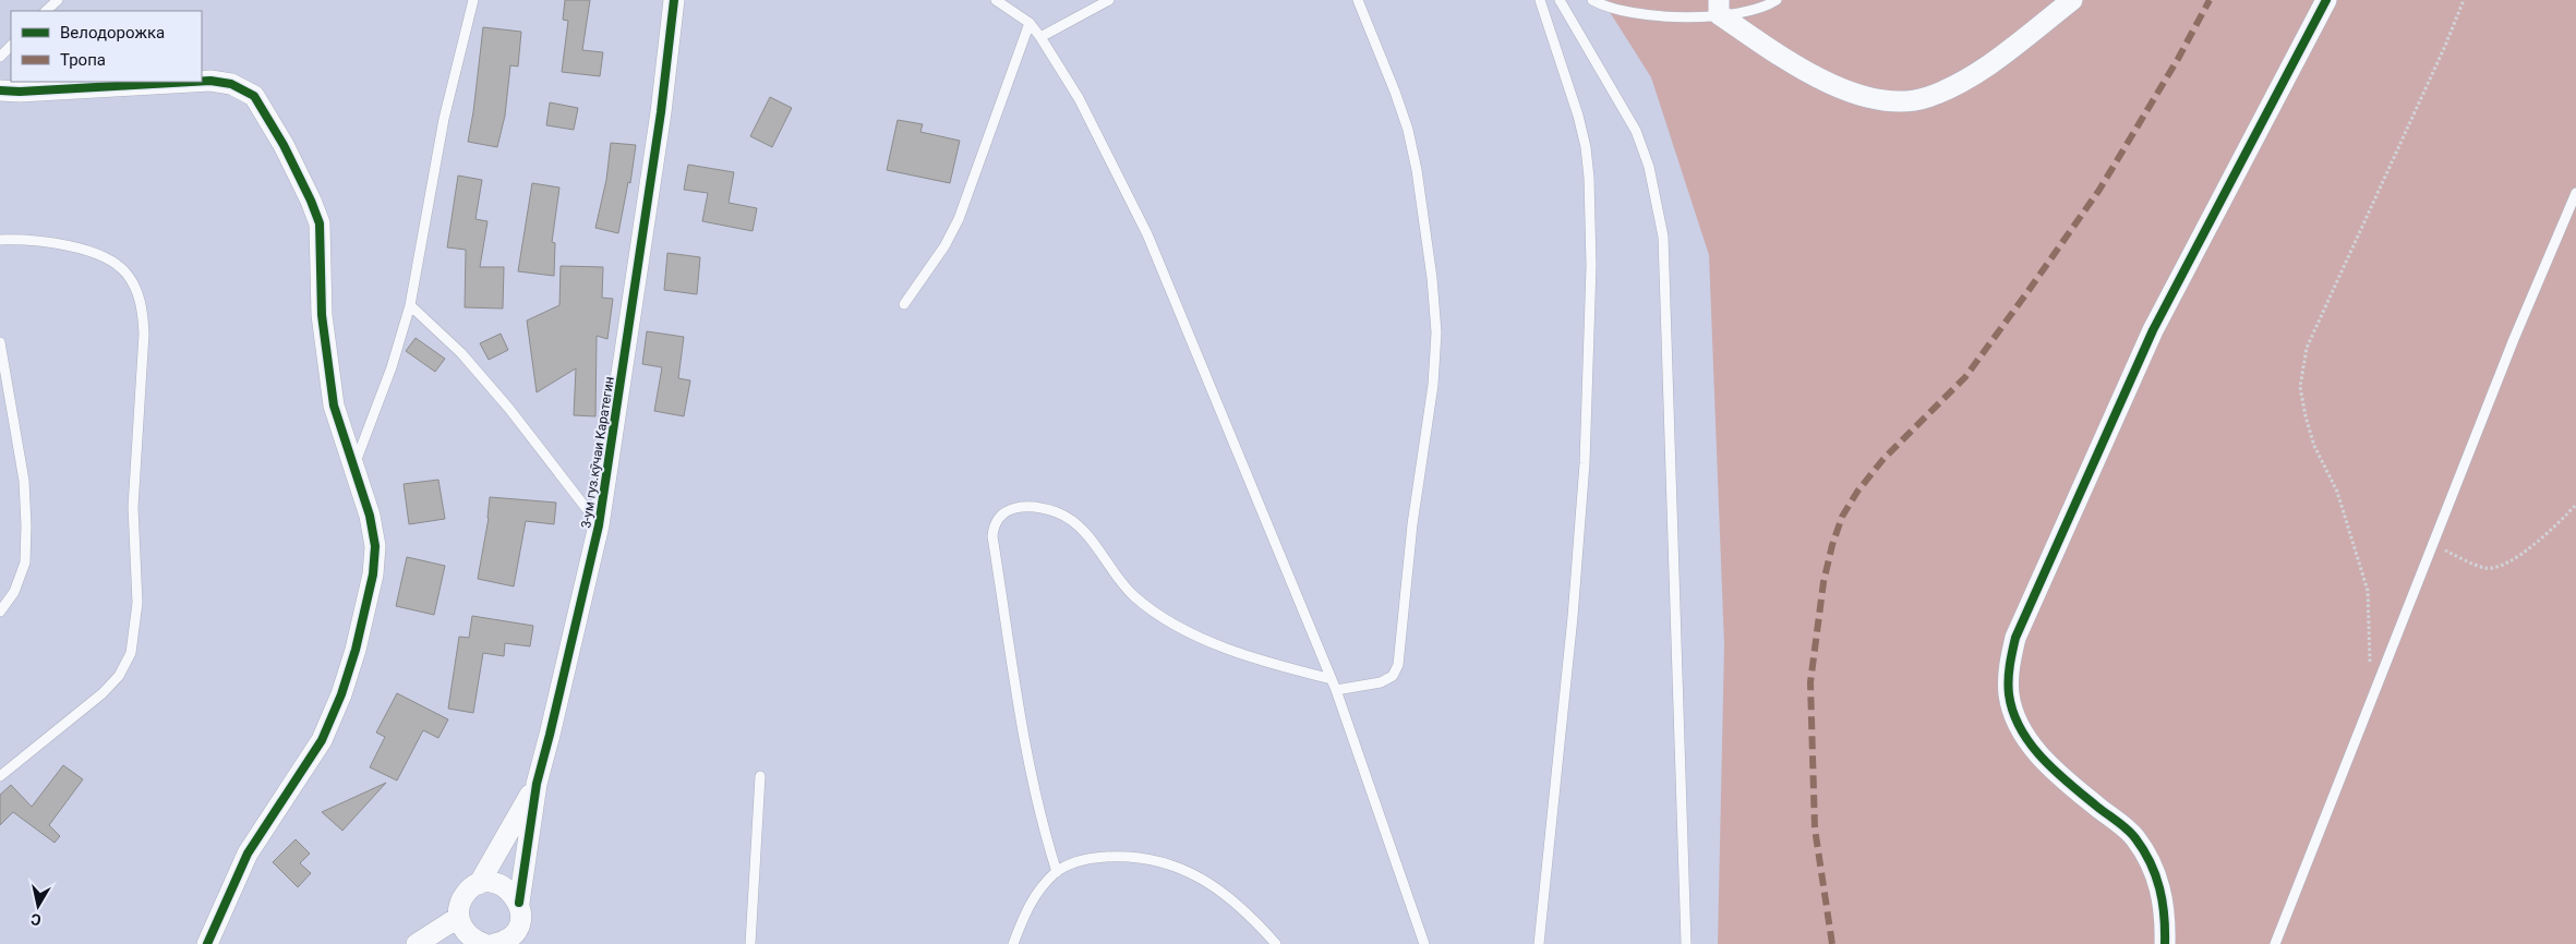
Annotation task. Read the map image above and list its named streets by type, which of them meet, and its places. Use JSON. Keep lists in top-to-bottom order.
{
  "streets": {
    "street": ["3-ум гуз.кӯчаи Каратегин"]
  },
  "legend": ["Велодорожка", "Тропа"],
  "north": "bottom"
}
